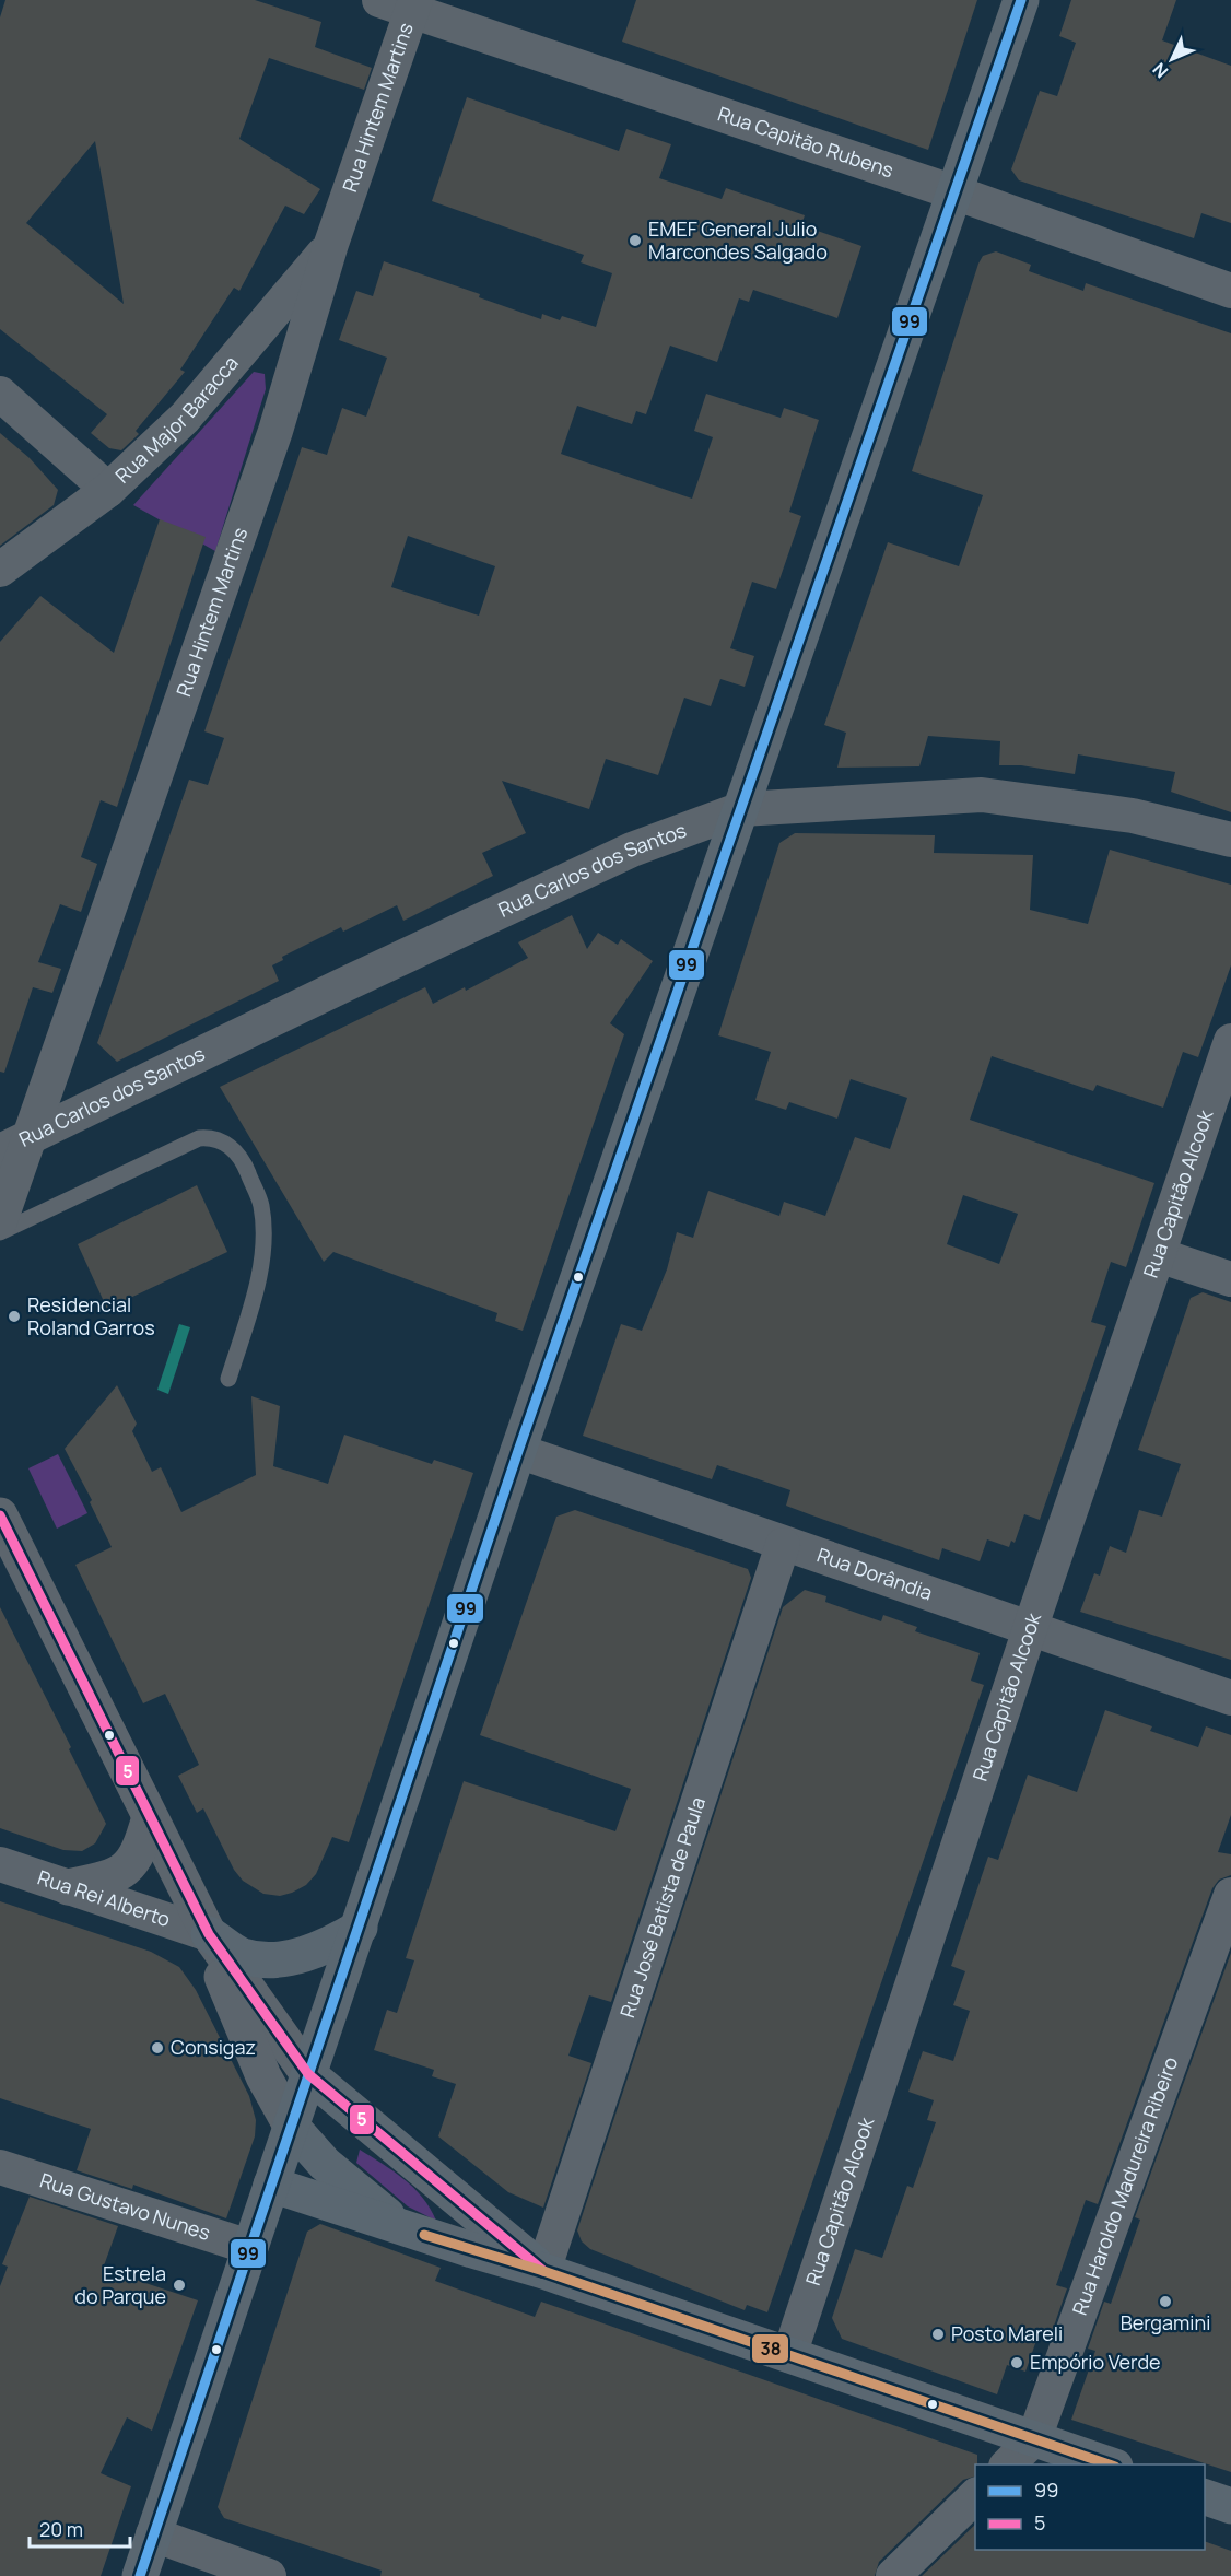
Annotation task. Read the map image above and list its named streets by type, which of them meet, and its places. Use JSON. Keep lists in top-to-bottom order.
{
  "streets": {
    "street": [
      "Rua Hintem Martins",
      "Rua Capitão Rubens",
      "Rua Major Baracca",
      "Rua Carlos dos Santos",
      "Rua Capitão Alcook",
      "Rua Dorândia",
      "Rua Rei Alberto",
      "Rua José Batista de Paula",
      "Rua Haroldo Madureira Ribeiro",
      "Rua Gustavo Nunes"
    ]
  },
  "crossings": [
    ["Rua Hintem Martins", "Rua Capitão Rubens"],
    ["Rua Hintem Martins", "Rua Major Baracca"],
    ["Rua Hintem Martins", "Rua Carlos dos Santos"],
    ["Rua Capitão Alcook", "Rua Dorândia"],
    ["Rua Dorândia", "Rua José Batista de Paula"]
  ],
  "places": [
    "EMEF General Julio Marcondes Salgado",
    "Residencial Roland Garros",
    "Consigaz",
    "Estrela do Parque",
    "Bergamini",
    "Posto Mareli",
    "Empório Verde"
  ],
  "lines": ["transit line 99", "transit line 5", "transit line 38"],
  "legend": ["99", "5"],
  "scale_bar": "20 m",
  "north": "bottom left"
}
